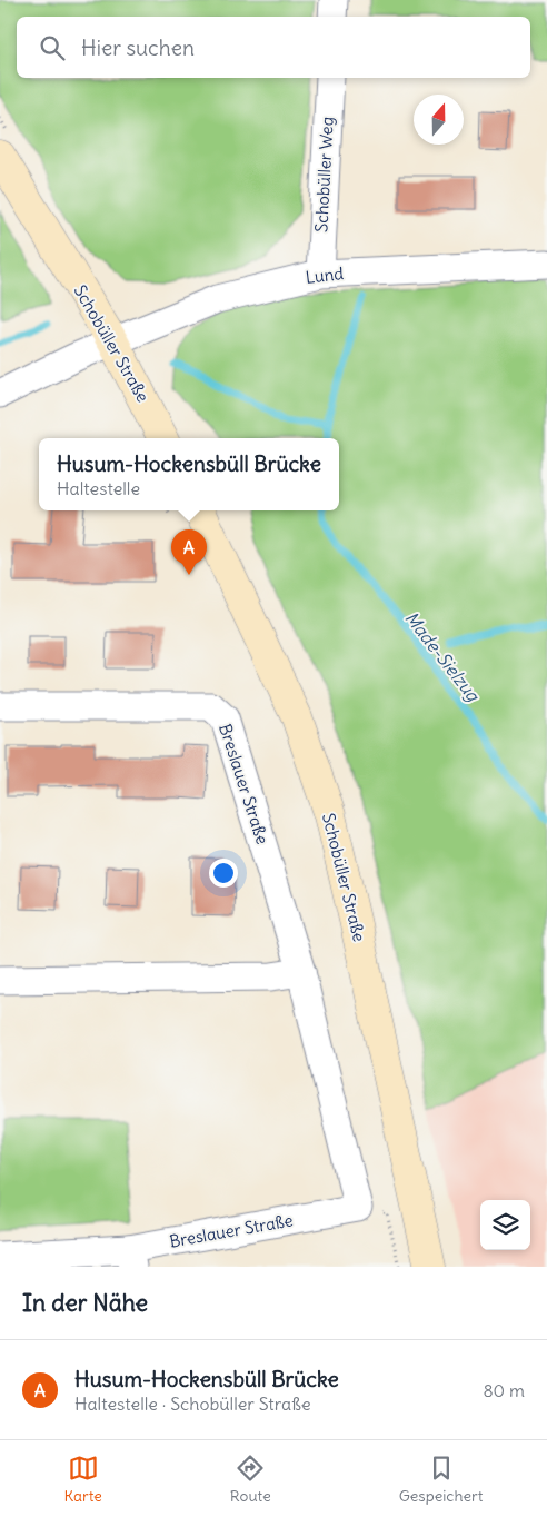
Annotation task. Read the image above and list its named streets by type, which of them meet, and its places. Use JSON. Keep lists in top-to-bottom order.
{
  "streets": {
    "main road": ["Schobüller Straße"],
    "street": ["Schobüller Weg", "Lund", "Breslauer Straße"]
  },
  "crossings": [
    ["Schobüller Weg", "Lund"],
    ["Lund", "Schobüller Straße"]
  ],
  "water": ["Made-Sielzug"],
  "north": "top",
  "page": {
    "search": "Hier suchen",
    "popup": ["Husum-Hockensbüll Brücke", "Haltestelle"],
    "pins": "A",
    "heading": "In der Nähe",
    "list": [
      {
        "mark": "A",
        "name": "Husum-Hockensbüll Brücke",
        "note": "Haltestelle · Schobüller Straße",
        "value": "80 m"
      }
    ],
    "nav": ["Karte", "Route", "Gespeichert"]
  }
}
